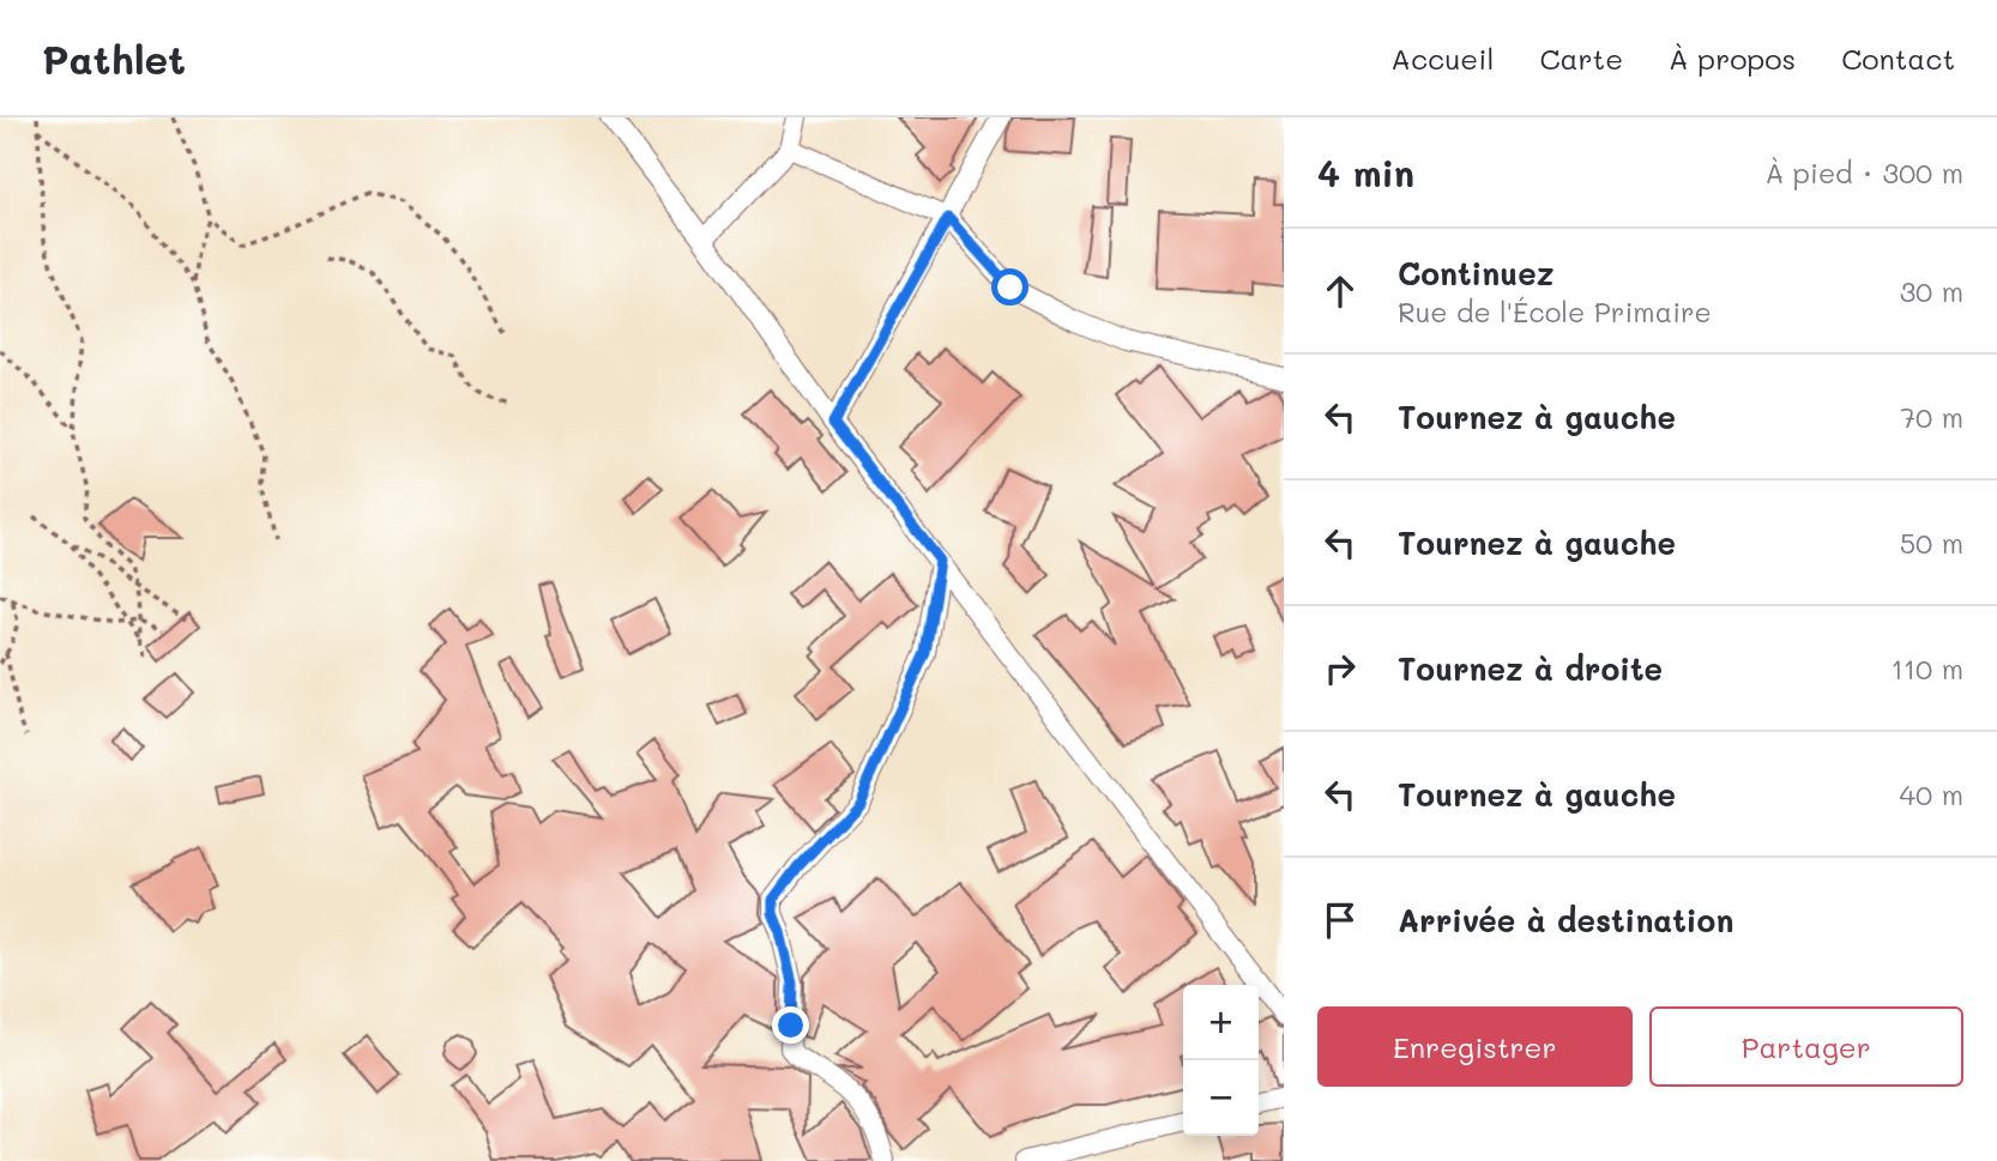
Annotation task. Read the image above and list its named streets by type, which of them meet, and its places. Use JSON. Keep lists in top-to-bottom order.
{
  "page": {
    "header": "Pathlet",
    "nav": [
      "Accueil",
      "Carte",
      "À propos",
      "Contact"
    ],
    "heading": ["4 min", "À pied · 300 m"],
    "list": [
      ["Continuez", "Rue de l'École Primaire", "30 m"],
      ["Tournez à gauche", "70 m"],
      ["Tournez à gauche", "50 m"],
      ["Tournez à droite", "110 m"],
      ["Tournez à gauche", "40 m"],
      "Arrivée à destination"
    ],
    "buttons": ["Enregistrer", "Partager"],
    "map_buttons": ["+", "−"]
  }
}
